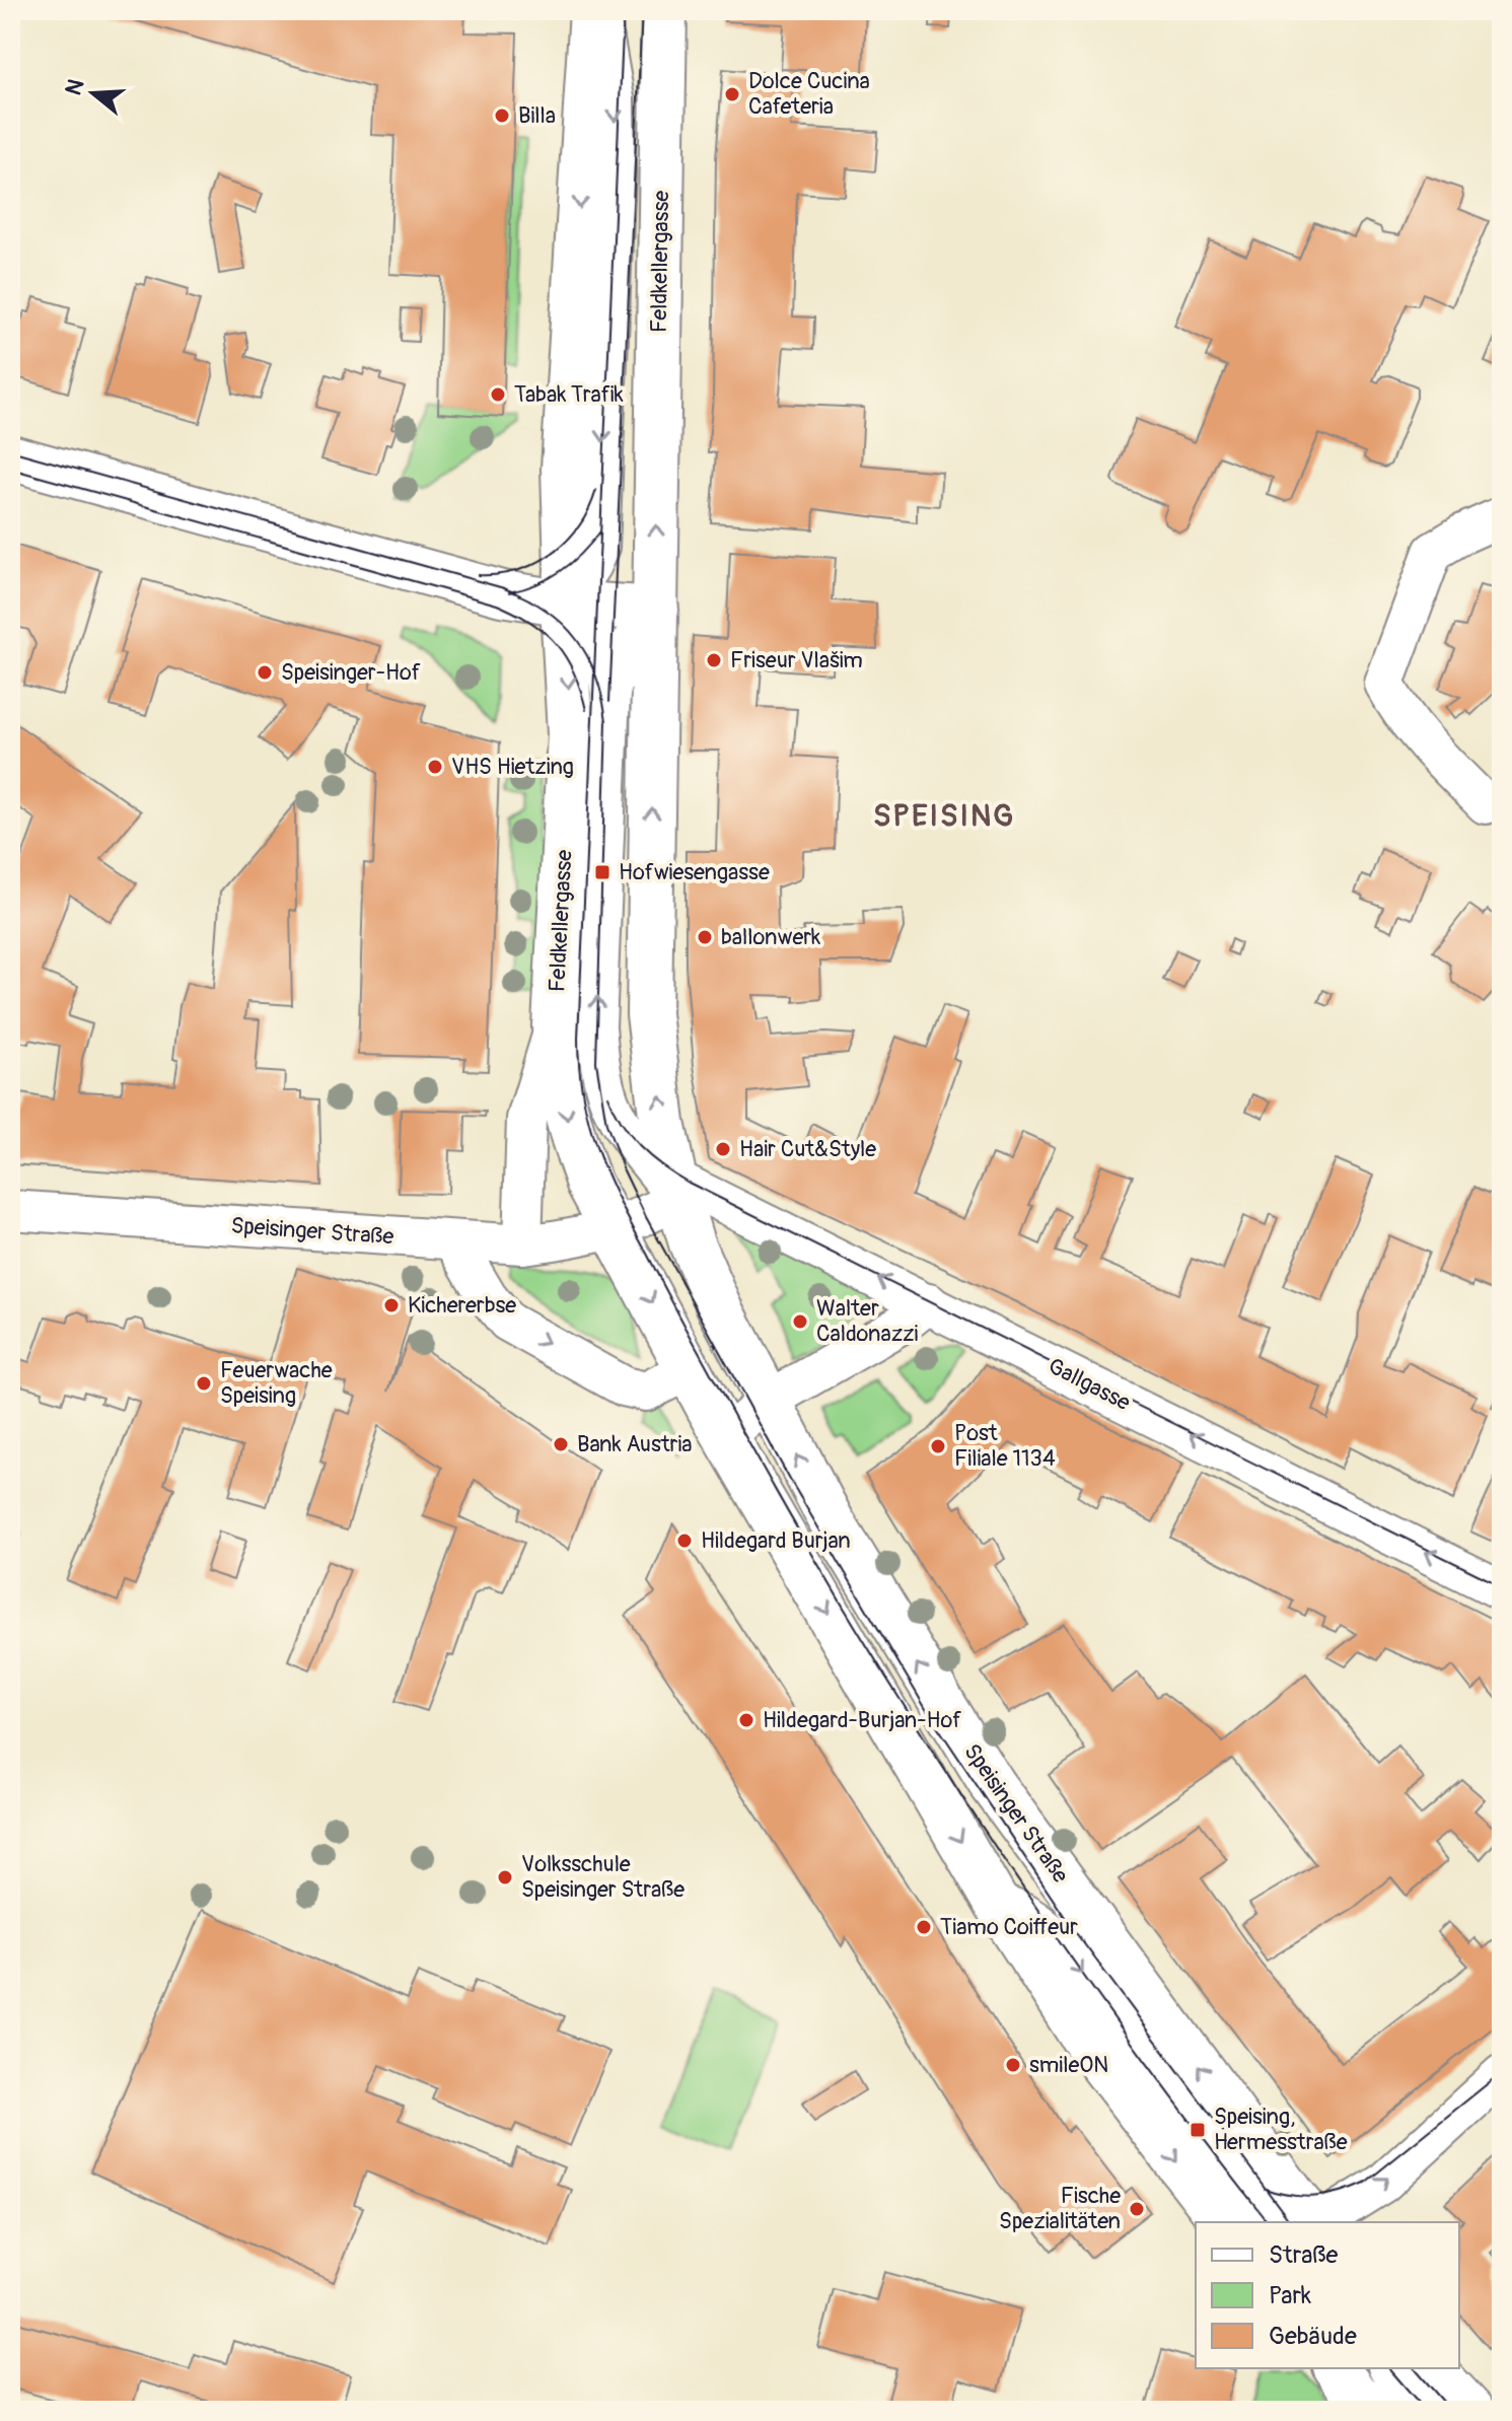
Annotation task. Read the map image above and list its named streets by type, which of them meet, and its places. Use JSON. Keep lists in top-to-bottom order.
{
  "streets": {
    "main road": ["Feldkellergasse", "Speisinger Straße"],
    "street": ["Gallgasse"]
  },
  "crossings": [
    ["Feldkellergasse", "Speisinger Straße"],
    ["Feldkellergasse", "Gallgasse"],
    ["Speisinger Straße", "Gallgasse"]
  ],
  "one_way": ["Gallgasse"],
  "districts": ["SPEISING"],
  "places": {
    "other": [
      "Dolce Cucina Cafeteria",
      "Billa",
      "Tabak Trafik",
      "Friseur Vlašim",
      "Speisinger-Hof",
      "VHS Hietzing",
      "ballonwerk",
      "Hair Cut&Style",
      "Kichererbse",
      "Walter Caldonazzi",
      "Feuerwache Speising",
      "Bank Austria",
      "Post Filiale 1134",
      "Hildegard Burjan",
      "Hildegard-Burjan-Hof",
      "Volksschule Speisinger Straße",
      "Tiamo Coiffeur",
      "smileON",
      "Fische Spezialitäten"
    ],
    "transit": ["Hofwiesengasse", "Speising, Hermesstraße"]
  },
  "legend": ["Straße", "Park", "Gebäude"],
  "north": "left"
}
